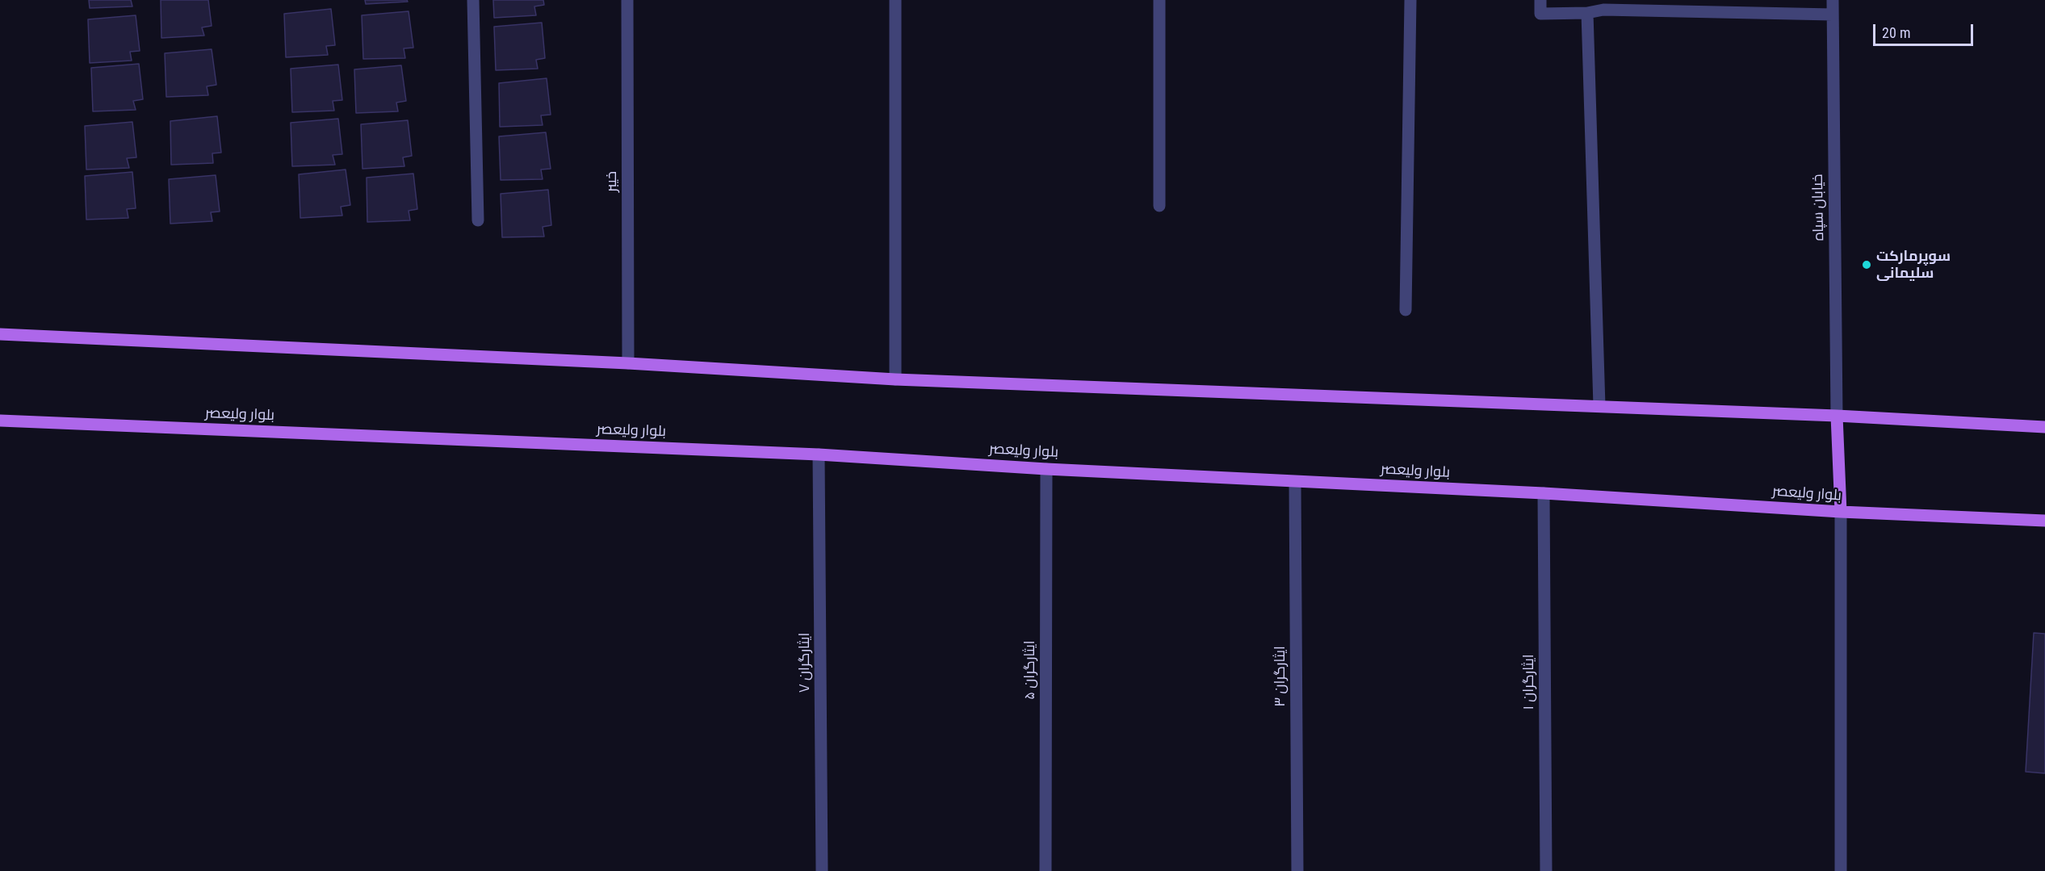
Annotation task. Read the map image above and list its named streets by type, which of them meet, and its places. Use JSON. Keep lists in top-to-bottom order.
{
  "streets": {
    "main road": ["بلوار ولیعصر"],
    "street": [
      "خیبر",
      "خیابان سپاه",
      "ایثارگران ۷",
      "ایثارگران ۵",
      "ایثارگران ۳",
      "ایثارگران ۱"
    ]
  },
  "crossings": [
    ["بلوار ولیعصر", "ایثارگران ۷"],
    ["بلوار ولیعصر", "ایثارگران ۵"],
    ["بلوار ولیعصر", "ایثارگران ۳"],
    ["بلوار ولیعصر", "ایثارگران ۱"]
  ],
  "places": ["سوپرمارکت سلیمانی"],
  "scale_bar": "20 m"
}
